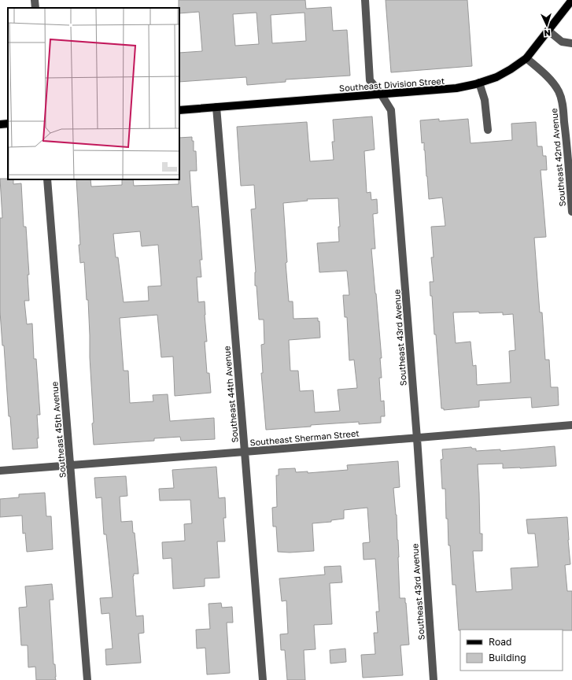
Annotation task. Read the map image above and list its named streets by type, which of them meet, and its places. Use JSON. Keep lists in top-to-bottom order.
{
  "streets": {
    "main road": ["Southeast Division Street"],
    "street": [
      "Southeast 42nd Avenue",
      "Southeast 43rd Avenue",
      "Southeast 44th Avenue",
      "Southeast 45th Avenue",
      "Southeast Sherman Street"
    ]
  },
  "crossings": [
    ["Southeast Division Street", "Southeast 42nd Avenue"],
    ["Southeast Division Street", "Southeast 43rd Avenue"],
    ["Southeast Division Street", "Southeast 44th Avenue"],
    ["Southeast 43rd Avenue", "Southeast Sherman Street"],
    ["Southeast 44th Avenue", "Southeast Sherman Street"],
    ["Southeast 45th Avenue", "Southeast Sherman Street"]
  ],
  "legend": ["Road", "Building"],
  "north": "bottom"
}
